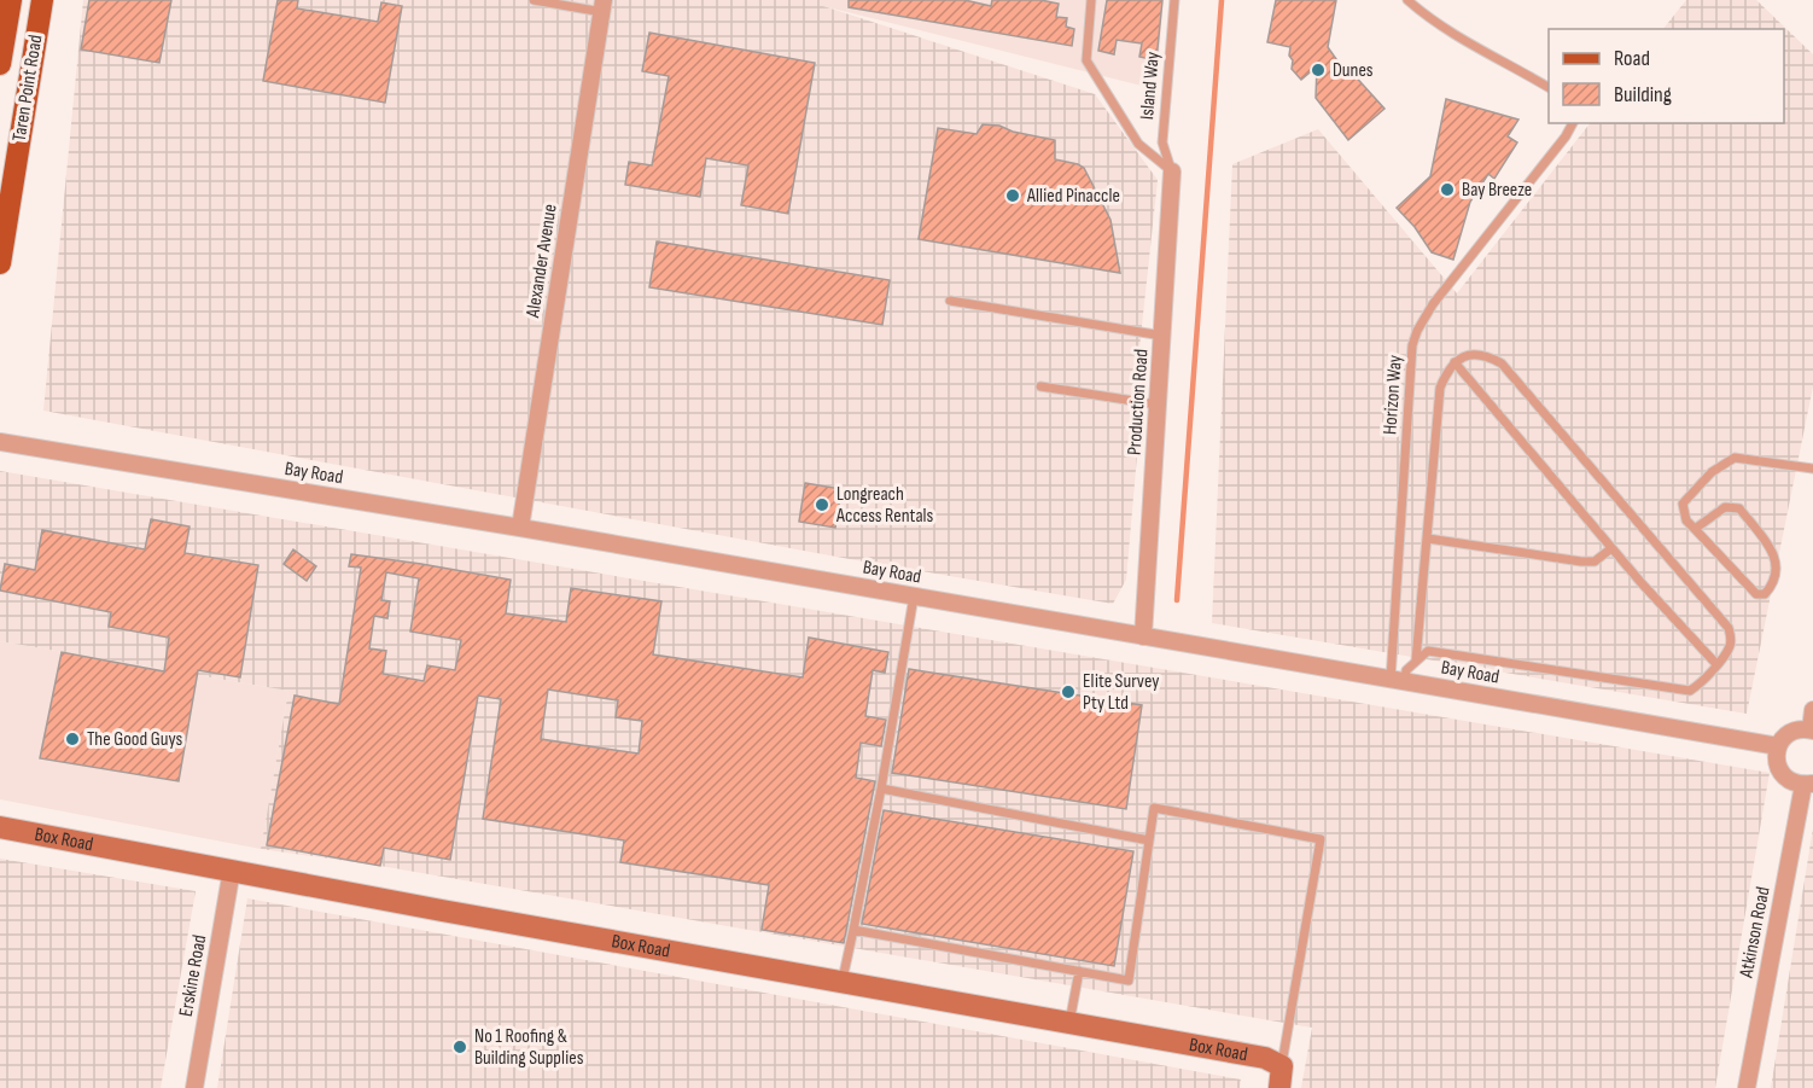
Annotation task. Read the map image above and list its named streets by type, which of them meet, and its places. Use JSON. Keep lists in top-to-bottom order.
{
  "streets": {
    "main road": ["Taren Point Road"],
    "street": [
      "Alexander Avenue",
      "Production Road",
      "Bay Road",
      "Box Road",
      "Atkinson Road",
      "Erskine Road"
    ],
    "lane": ["Island Way", "Horizon Way"]
  },
  "crossings": [
    ["Island Way", "Production Road"],
    ["Alexander Avenue", "Bay Road"],
    ["Horizon Way", "Bay Road"],
    ["Production Road", "Bay Road"],
    ["Box Road", "Erskine Road"]
  ],
  "places": [
    "Dunes",
    "Bay Breeze",
    "Allied Pinaccle",
    "Longreach Access Rentals",
    "Elite Survey Pty Ltd",
    "The Good Guys",
    "No 1 Roofing & Building Supplies"
  ],
  "legend": ["Road", "Building"]
}
